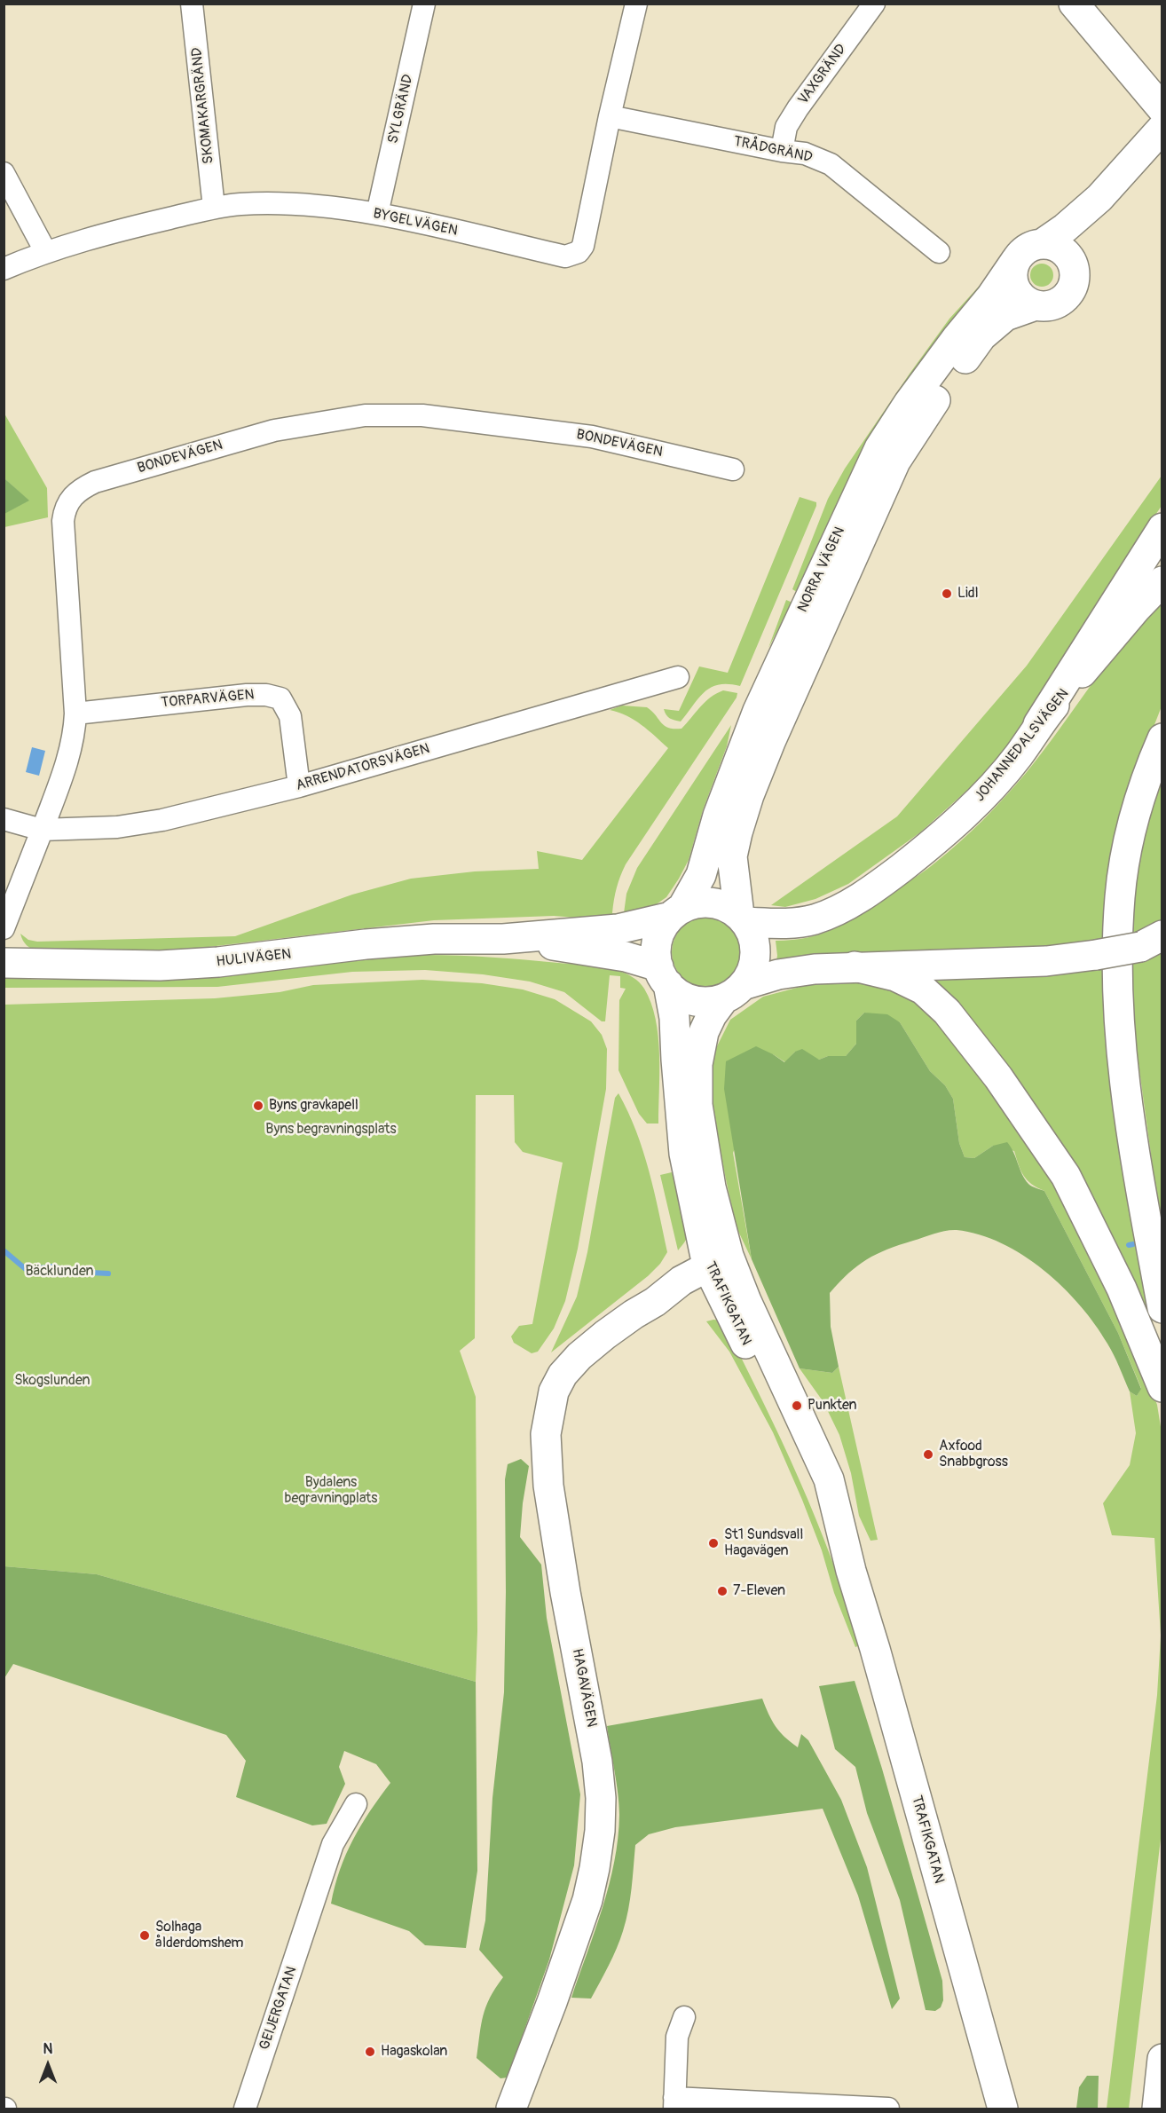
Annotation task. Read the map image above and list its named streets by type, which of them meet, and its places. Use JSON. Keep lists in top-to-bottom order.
{
  "streets": {
    "main road": [
      "NORRA VÄGEN",
      "JOHANNEDALSVÄGEN",
      "HULIVÄGEN",
      "TRAFIKGATAN",
      "HAGAVÄGEN"
    ],
    "street": [
      "VAXGRÄND",
      "SKOMAKARGRÄND",
      "SYLGRÄND",
      "TRÅDGRÄND",
      "BYGELVÄGEN",
      "BONDEVÄGEN",
      "TORPARVÄGEN",
      "ARRENDATORSVÄGEN",
      "GEIJERGATAN"
    ]
  },
  "crossings": [
    ["VAXGRÄND", "TRÅDGRÄND"],
    ["SKOMAKARGRÄND", "BYGELVÄGEN"],
    ["SYLGRÄND", "BYGELVÄGEN"],
    ["TRÅDGRÄND", "BYGELVÄGEN"],
    ["BONDEVÄGEN", "TORPARVÄGEN"],
    ["BONDEVÄGEN", "ARRENDATORSVÄGEN"],
    ["NORRA VÄGEN", "JOHANNEDALSVÄGEN"],
    ["NORRA VÄGEN", "HULIVÄGEN"],
    ["NORRA VÄGEN", "TRAFIKGATAN"],
    ["TORPARVÄGEN", "ARRENDATORSVÄGEN"],
    ["JOHANNEDALSVÄGEN", "HULIVÄGEN"],
    ["JOHANNEDALSVÄGEN", "TRAFIKGATAN"],
    ["HULIVÄGEN", "TRAFIKGATAN"],
    ["TRAFIKGATAN", "HAGAVÄGEN"]
  ],
  "parks": [
    "Byns begravningsplats",
    "Bäcklunden",
    "Skogslunden",
    "Bydalens begravningplats"
  ],
  "places": [
    "Lidl",
    "Byns gravkapell",
    "Punkten",
    "Axfood Snabbgross",
    "St1 Sundsvall Hagavägen",
    "7-Eleven",
    "Solhaga ålderdomshem",
    "Hagaskolan"
  ],
  "north": "top"
}
